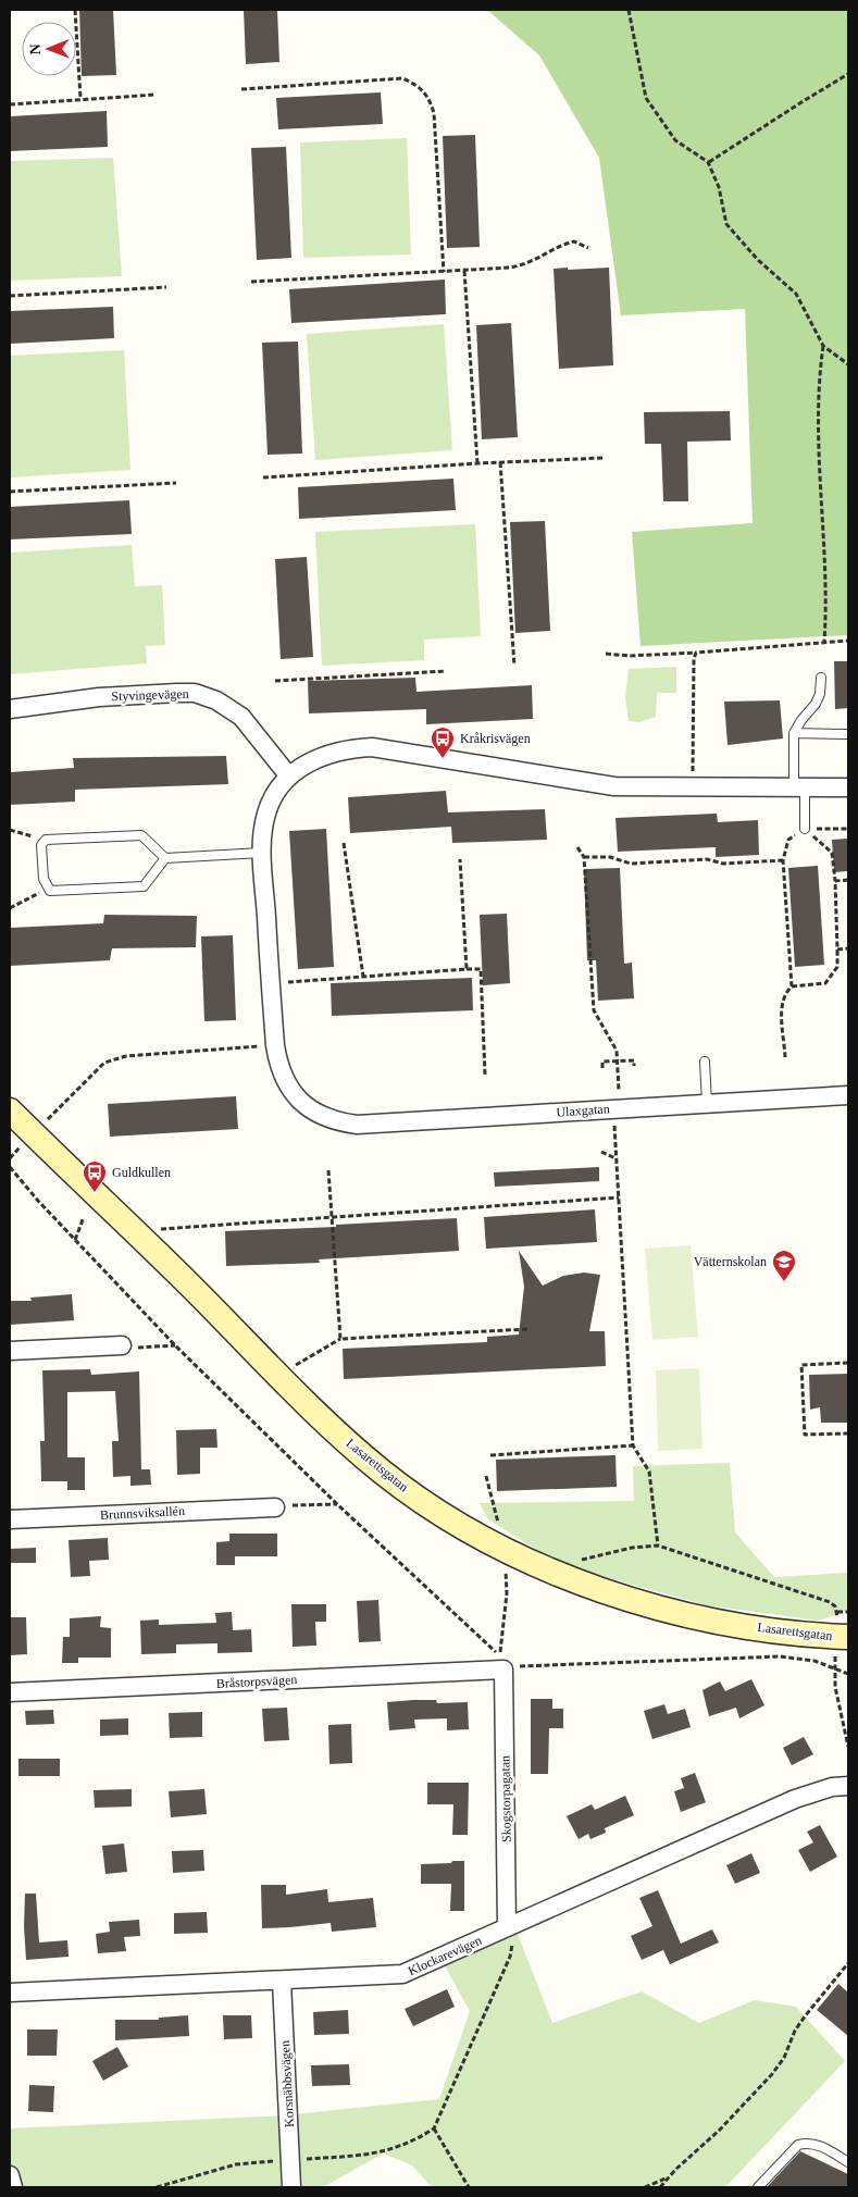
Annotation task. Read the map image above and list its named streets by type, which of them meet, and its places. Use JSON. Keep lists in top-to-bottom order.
{
  "streets": {
    "street": [
      "Styvingevägen",
      "Ulaxgatan",
      "Lasarettsgatan",
      "Brunnsviksallén",
      "Bråstorpsvägen",
      "Skogstorpagatan",
      "Klockarevägen",
      "Korsnäbbsvägen"
    ]
  },
  "crossings": [
    ["Bråstorpsvägen", "Skogstorpagatan"],
    ["Skogstorpagatan", "Klockarevägen"],
    ["Klockarevägen", "Korsnäbbsvägen"]
  ],
  "places": {
    "bus stop": ["Kråkrisvägen", "Guldkullen"],
    "school or university": ["Vätternskolan"]
  },
  "north": "left"
}
